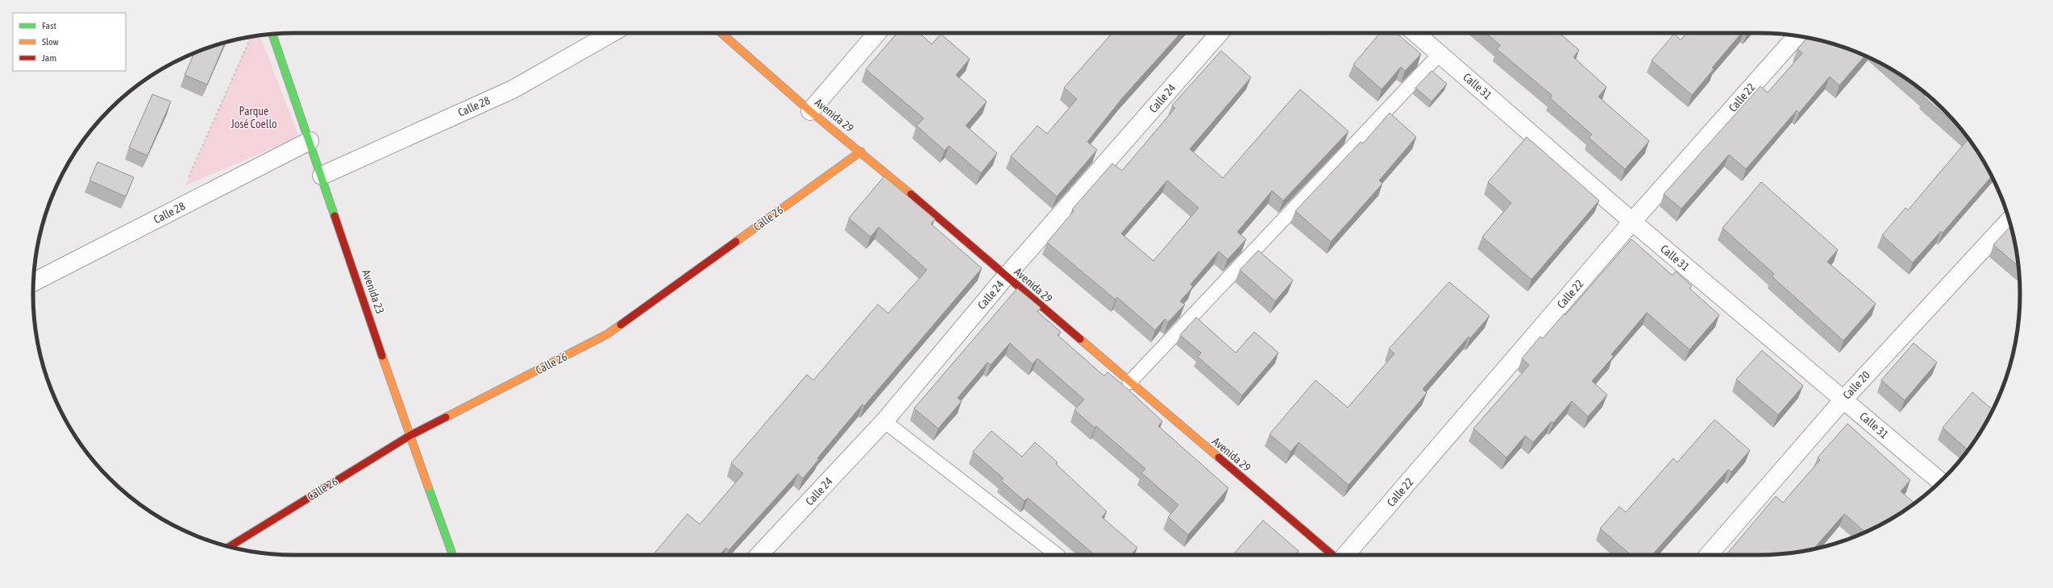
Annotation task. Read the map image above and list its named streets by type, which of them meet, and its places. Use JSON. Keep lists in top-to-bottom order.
{
  "streets": {
    "street": [
      "Calle 31",
      "Calle 22",
      "Calle 24",
      "Calle 28",
      "Avenida 29",
      "Calle 26",
      "Avenida 23",
      "Calle 20"
    ]
  },
  "crossings": [
    ["Calle 31", "Calle 22"],
    ["Calle 31", "Calle 20"],
    ["Calle 24", "Avenida 29"],
    ["Calle 28", "Avenida 23"],
    ["Avenida 29", "Calle 26"],
    ["Calle 26", "Avenida 23"]
  ],
  "parks": ["Parque José Coello"],
  "legend": ["Fast", "Slow", "Jam"]
}
